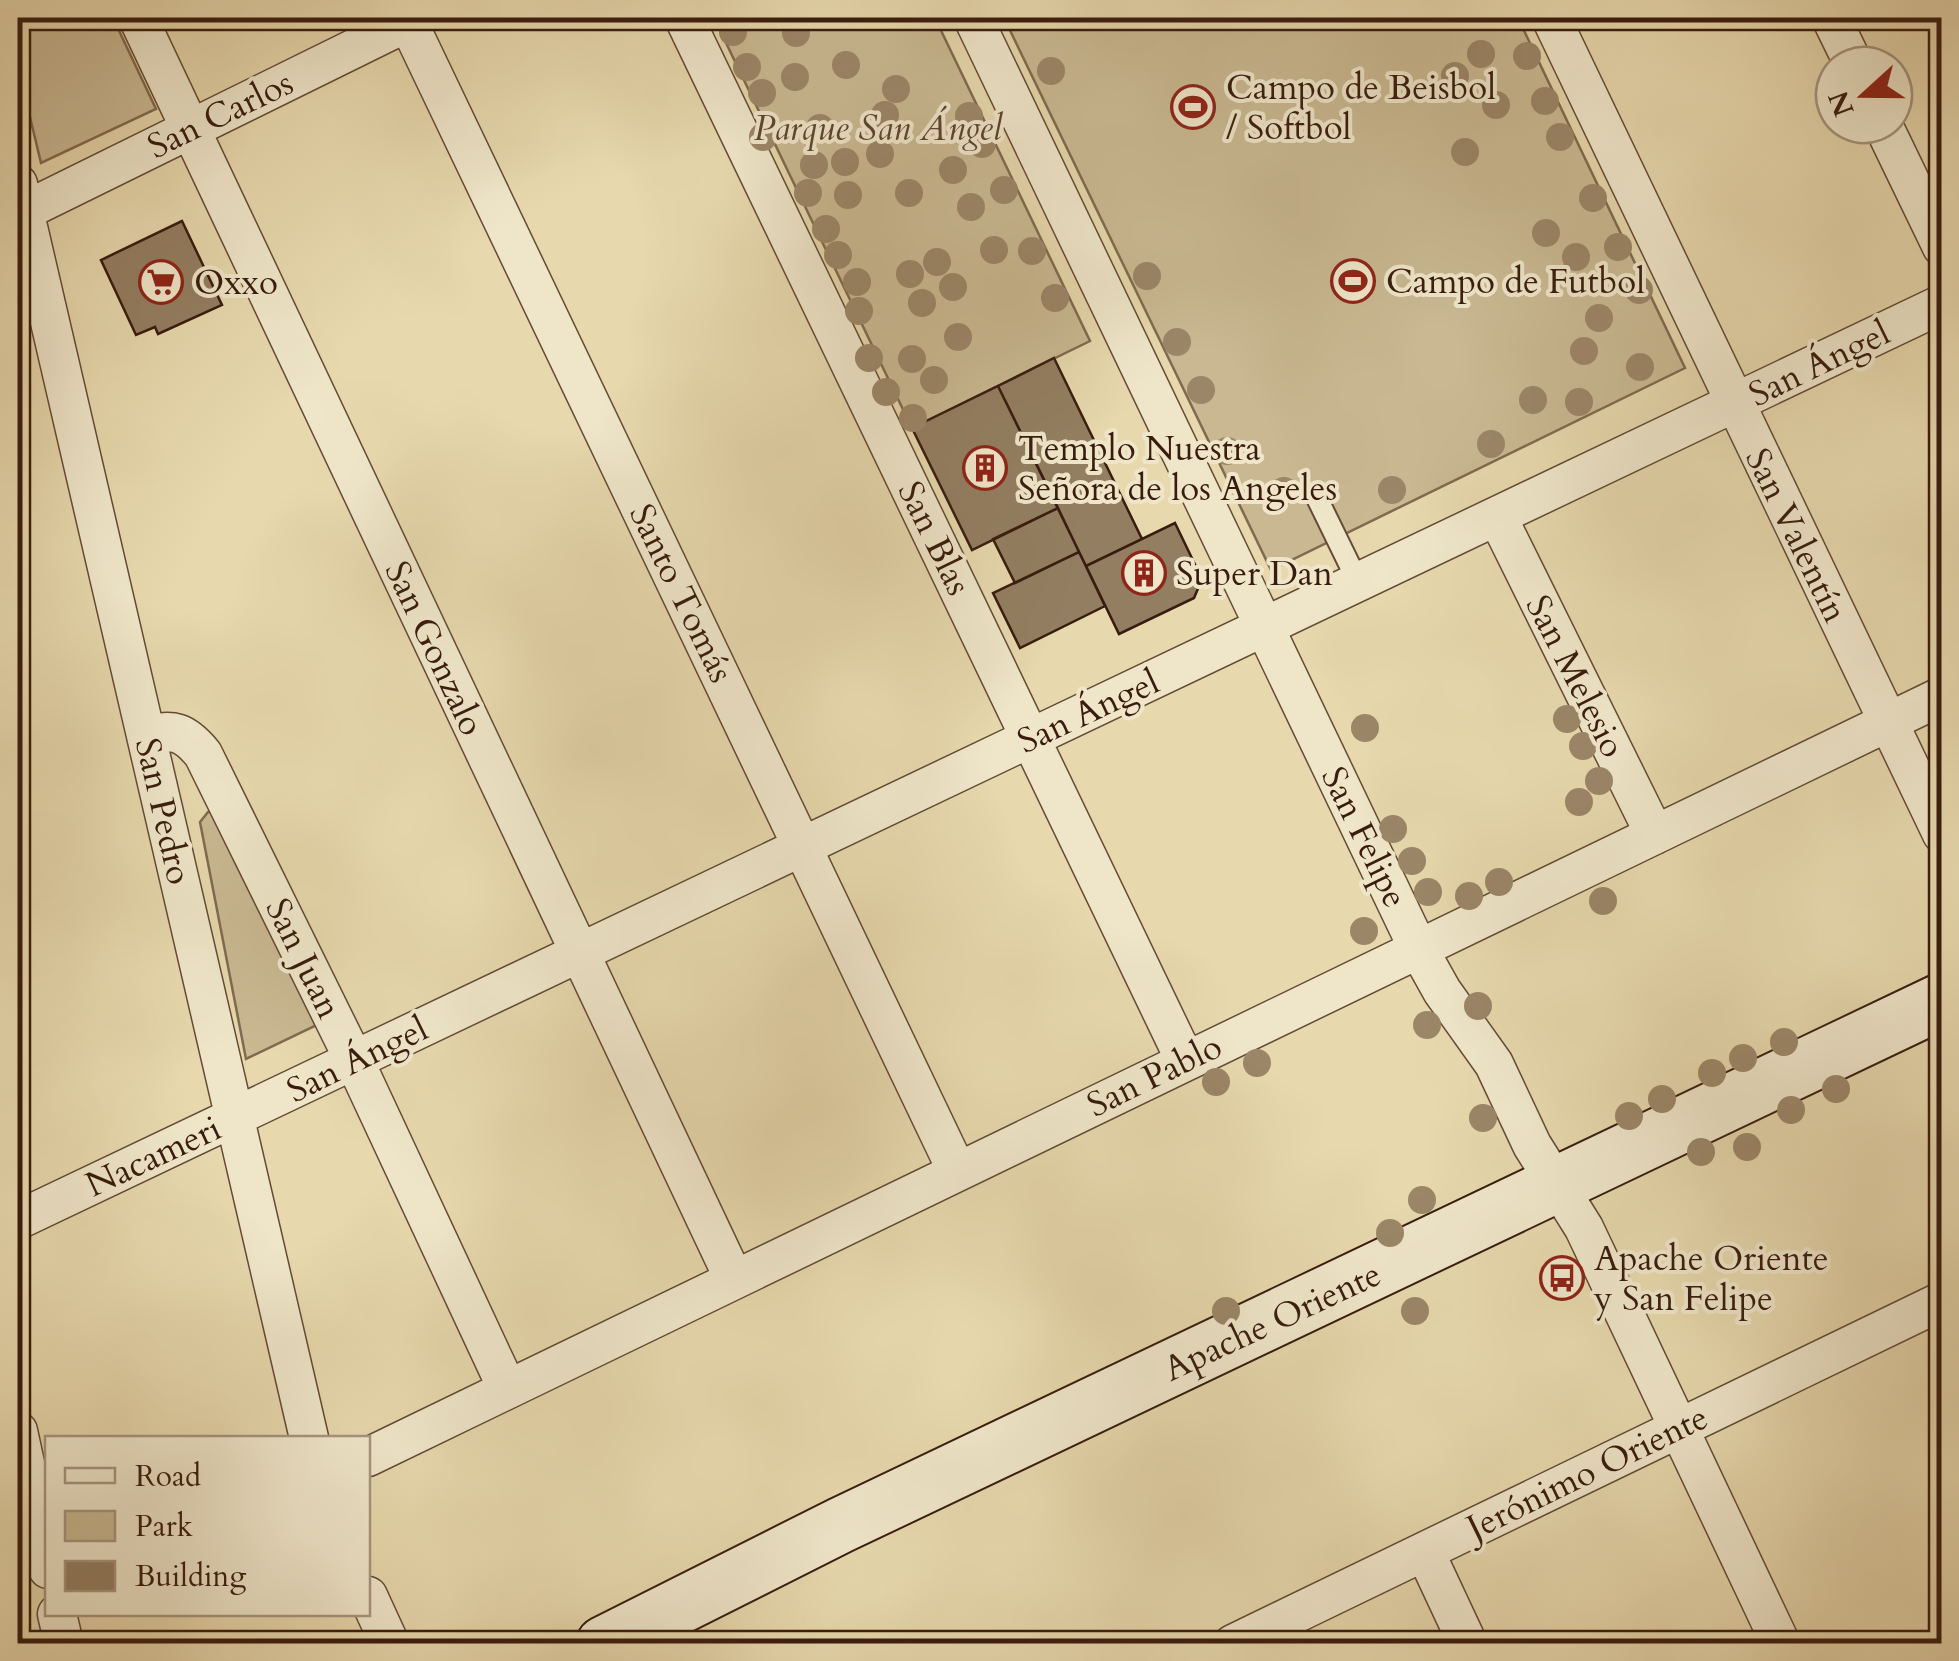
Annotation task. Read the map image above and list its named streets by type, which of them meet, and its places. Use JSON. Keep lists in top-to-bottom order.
{
  "streets": {
    "street": [
      "San Carlos",
      "San Ángel",
      "San Valentín",
      "San Blas",
      "Santo Tomás",
      "San Gonzalo",
      "San Melesio",
      "San Pedro",
      "San Felipe",
      "San Juan",
      "San Pablo",
      "Nacameri",
      "Apache Oriente",
      "Jerónimo Oriente"
    ]
  },
  "crossings": [
    ["San Carlos", "Santo Tomás"],
    ["San Carlos", "San Gonzalo"],
    ["San Carlos", "San Pedro"],
    ["San Ángel", "San Valentín"],
    ["San Ángel", "San Blas"],
    ["San Ángel", "Santo Tomás"],
    ["San Ángel", "San Gonzalo"],
    ["San Ángel", "San Melesio"],
    ["San Ángel", "San Pedro"],
    ["San Ángel", "San Felipe"],
    ["San Ángel", "San Juan"],
    ["San Ángel", "Nacameri"],
    ["San Valentín", "San Pablo"],
    ["San Blas", "San Pablo"],
    ["Santo Tomás", "San Pablo"],
    ["San Gonzalo", "San Pablo"],
    ["San Melesio", "San Pablo"],
    ["San Pedro", "San Juan"],
    ["San Pedro", "Nacameri"],
    ["San Felipe", "San Pablo"],
    ["San Felipe", "Apache Oriente"],
    ["San Felipe", "Jerónimo Oriente"],
    ["San Juan", "San Pablo"]
  ],
  "parks": ["Parque San Ángel"],
  "places": {
    "sports": ["Campo de Beisbol / Softbol", "Campo de Futbol"],
    "supermarket": ["Oxxo"],
    "building": ["Templo Nuestra Señora de los Angeles", "Super Dan"],
    "bus stop": ["Apache Oriente y San Felipe"]
  },
  "legend": ["Road", "Park", "Building"],
  "north": "left"
}
